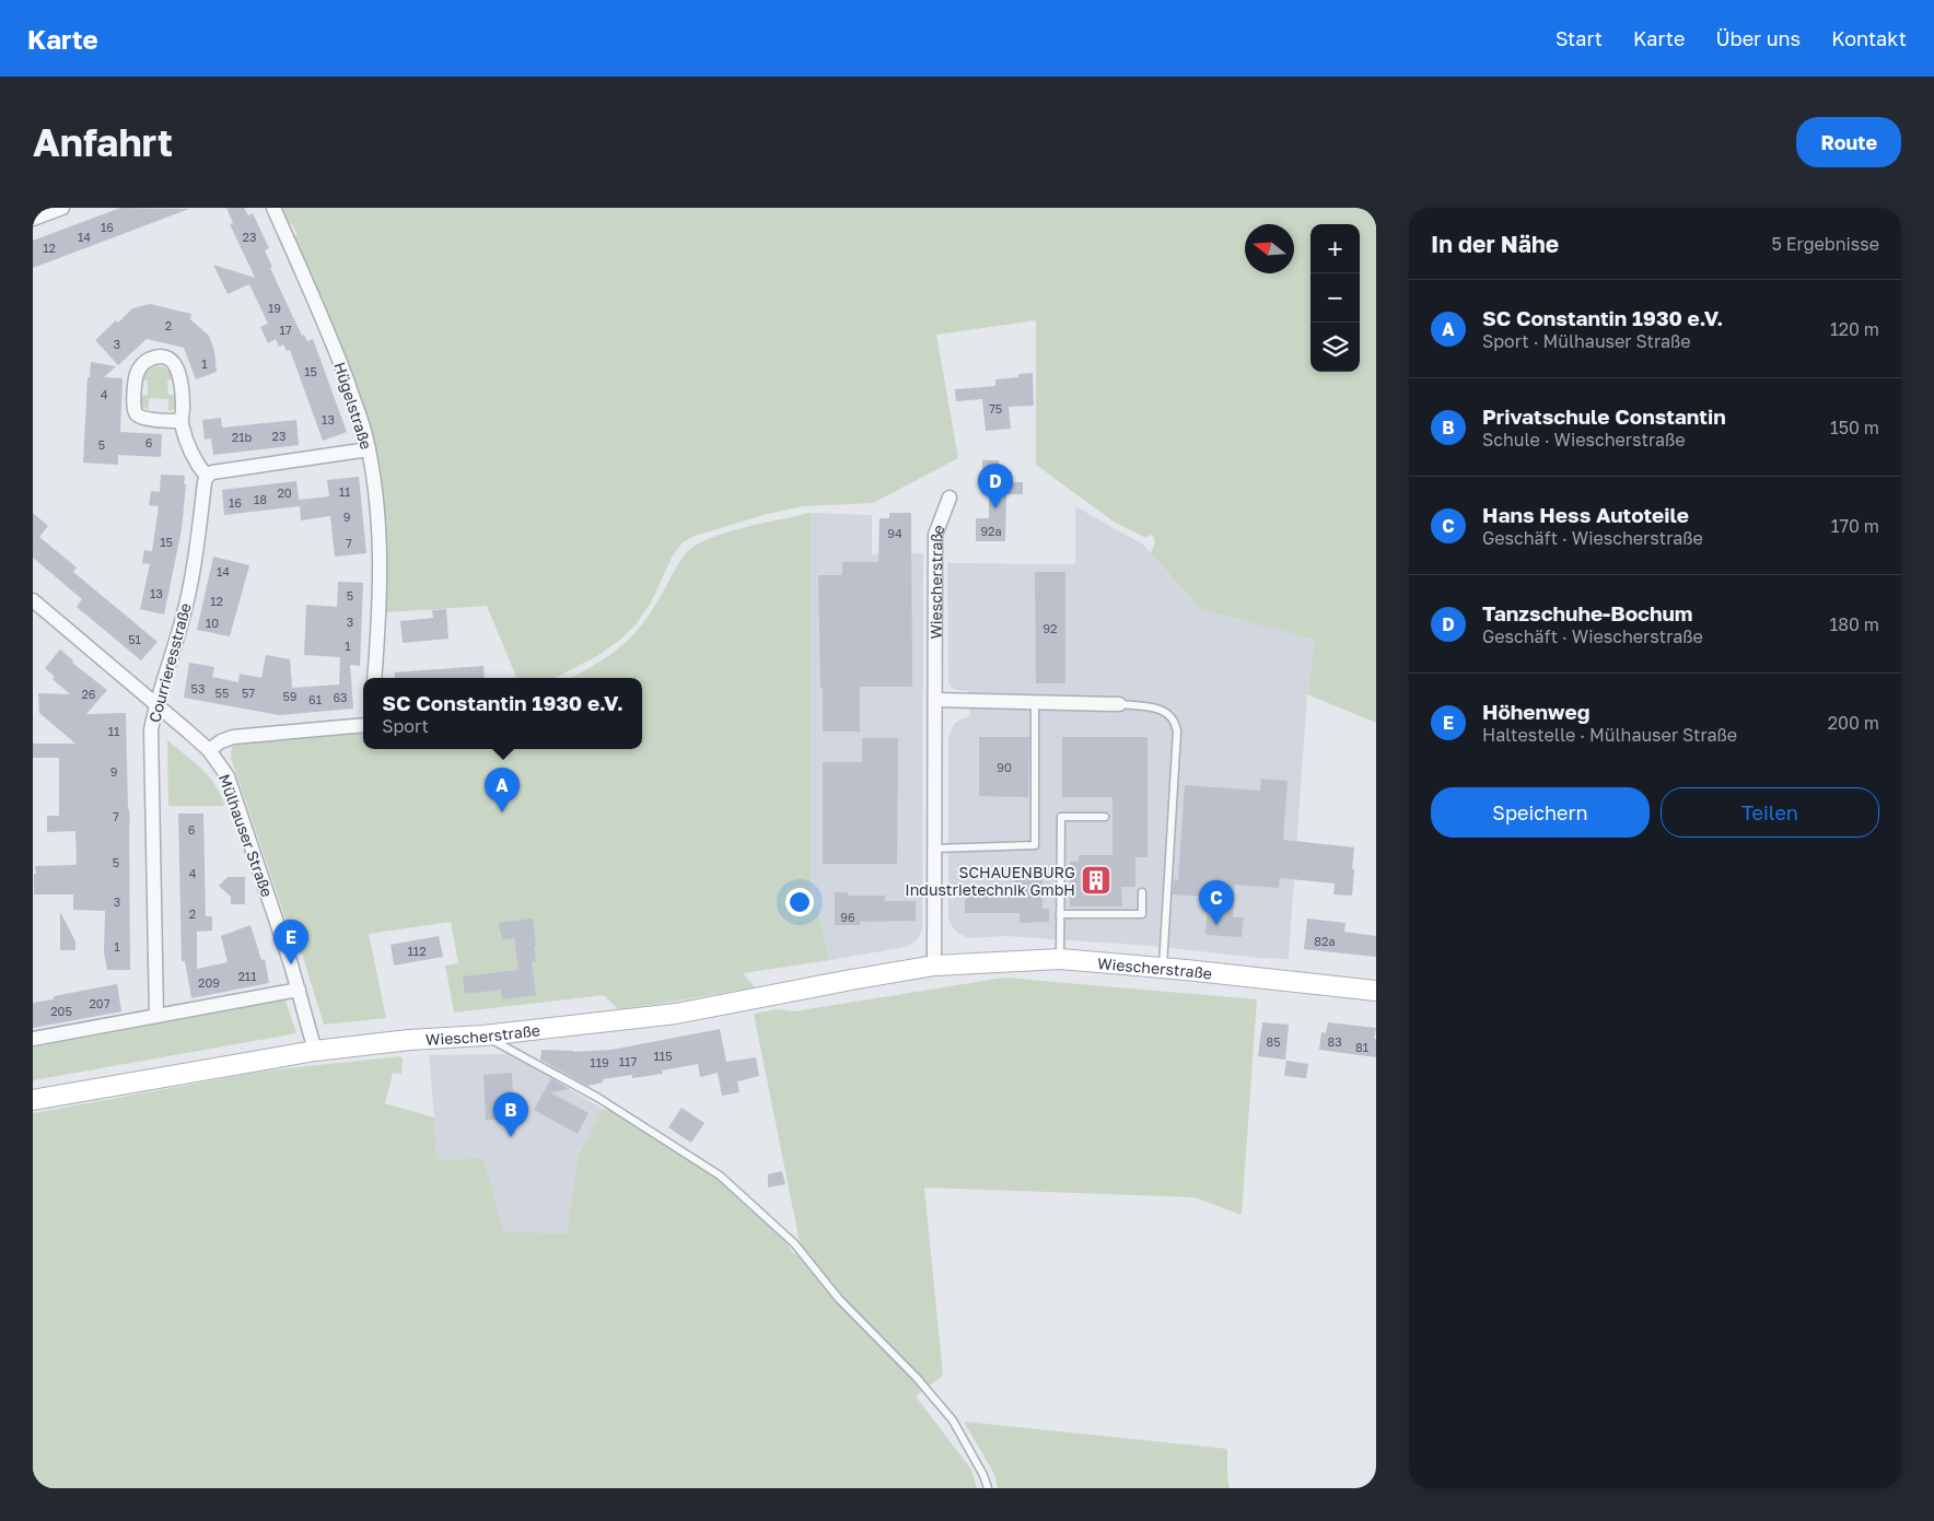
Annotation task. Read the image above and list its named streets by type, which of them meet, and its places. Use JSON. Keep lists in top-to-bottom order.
{
  "streets": {
    "main road": ["Wiescherstraße"],
    "street": ["Hügelstraße", "Courrieresstraße", "Mülhauser Straße"]
  },
  "crossings": [
    ["Wiescherstraße", "Mülhauser Straße"],
    ["Courrieresstraße", "Mülhauser Straße"]
  ],
  "places": {
    "building": ["SCHAUENBURG Industrietechnik GmbH"]
  },
  "house_numbers": [
    "16",
    "14",
    "23",
    "12",
    "19",
    "2",
    "17",
    "3",
    "1",
    "15",
    "4",
    "75",
    "13",
    "23",
    "21b",
    "6",
    "5",
    "11",
    "20",
    "18",
    "16",
    "9",
    "92a",
    "94",
    "15",
    "7",
    "14",
    "13",
    "5",
    "12",
    "3",
    "10",
    "92",
    "51",
    "1",
    "53",
    "55",
    "57",
    "26",
    "59",
    "63",
    "61",
    "11",
    "90",
    "9",
    "7",
    "6",
    "5",
    "4",
    "3",
    "2",
    "96",
    "82a",
    "1",
    "112",
    "211",
    "209",
    "207",
    "205",
    "85",
    "83",
    "81",
    "115",
    "117",
    "119"
  ],
  "north": "left",
  "page": {
    "header": "Karte",
    "nav": [
      "Start",
      "Karte",
      "Über uns",
      "Kontakt"
    ],
    "buttons": [
      "Route",
      ["Speichern", "Teilen"]
    ],
    "title": "Anfahrt",
    "heading": ["In der Nähe", "5 Ergebnisse"],
    "map_buttons": ["+", "−"],
    "list": [
      {
        "mark": "A",
        "name": "SC Constantin 1930 e.V.",
        "note": "Sport · Mülhauser Straße",
        "value": "120 m"
      },
      {
        "mark": "B",
        "name": "Privatschule Constantin",
        "note": "Schule · Wiescherstraße",
        "value": "150 m"
      },
      {
        "mark": "C",
        "name": "Hans Hess Autoteile",
        "note": "Geschäft · Wiescherstraße",
        "value": "170 m"
      },
      {
        "mark": "D",
        "name": "Tanzschuhe-Bochum",
        "note": "Geschäft · Wiescherstraße",
        "value": "180 m"
      },
      {
        "mark": "E",
        "name": "Höhenweg",
        "note": "Haltestelle · Mülhauser Straße",
        "value": "200 m"
      }
    ],
    "pins": [
      "D",
      "A",
      "C",
      "E",
      "B"
    ],
    "popup": ["SC Constantin 1930 e.V.", "Sport"]
  }
}
